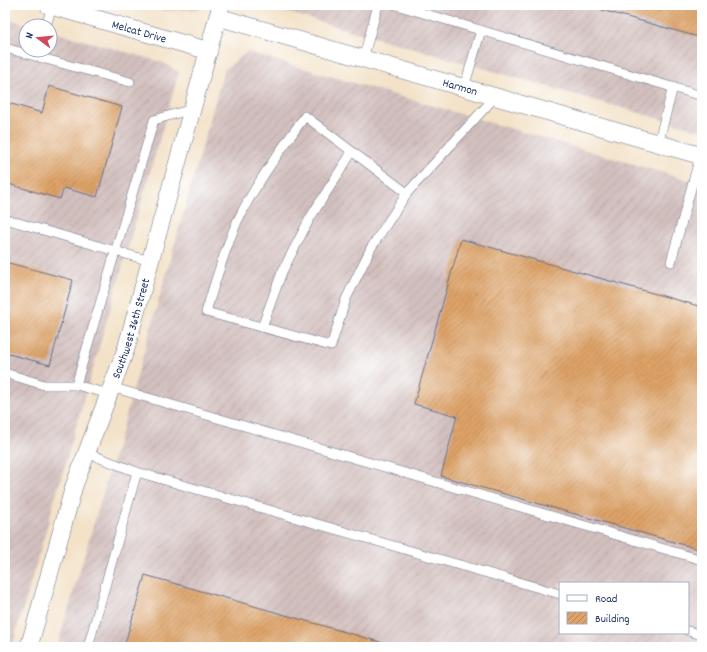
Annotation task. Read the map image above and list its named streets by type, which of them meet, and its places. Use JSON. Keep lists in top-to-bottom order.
{
  "streets": {
    "street": ["Melcat Drive", "Harmon", "Southwest 36th Street"]
  },
  "crossings": [
    ["Melcat Drive", "Southwest 36th Street"],
    ["Harmon", "Southwest 36th Street"]
  ],
  "legend": ["Road", "Building"],
  "north": "left"
}
